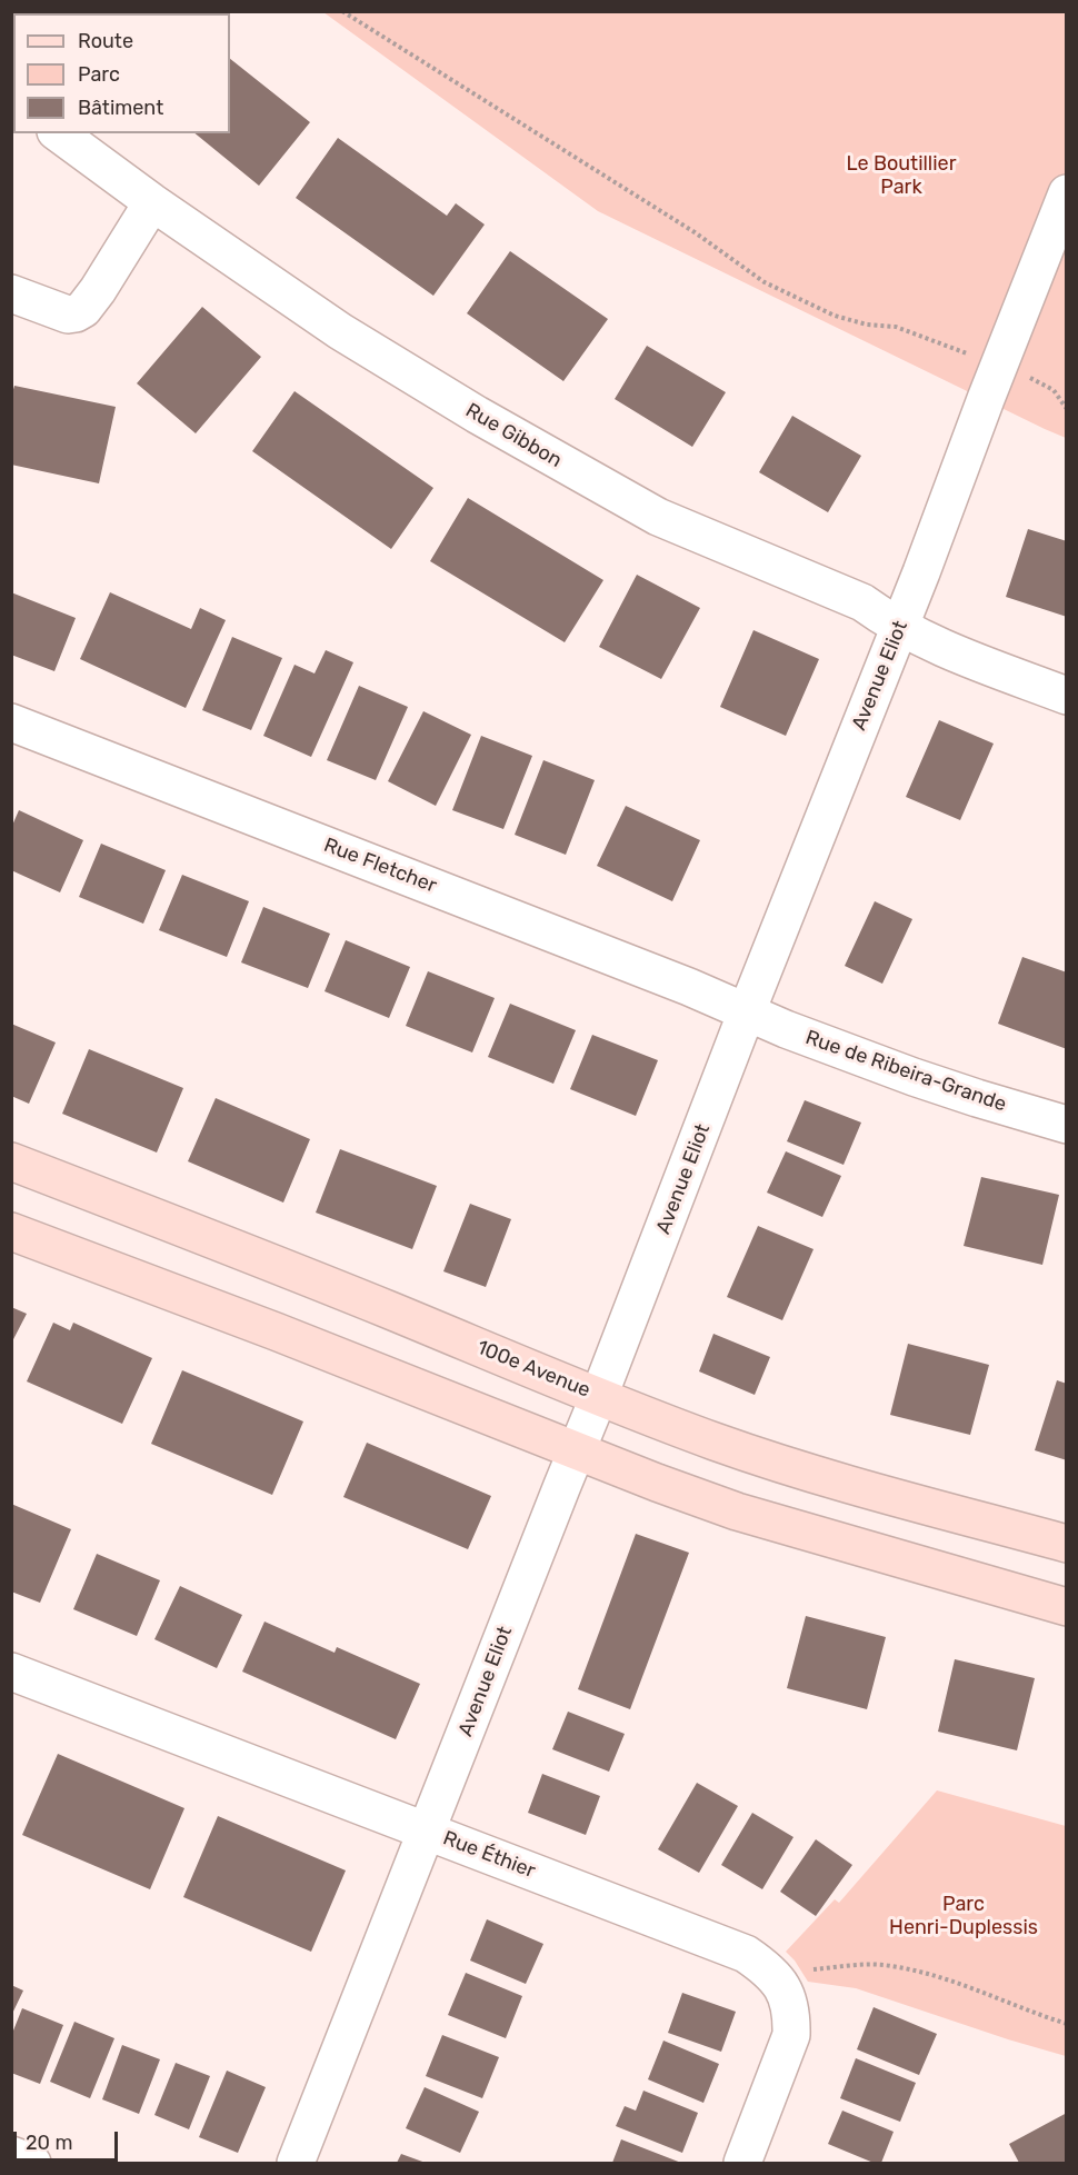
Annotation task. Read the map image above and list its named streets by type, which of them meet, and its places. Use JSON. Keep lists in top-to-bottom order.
{
  "streets": {
    "street": [
      "Rue Gibbon",
      "Avenue Eliot",
      "Rue Fletcher",
      "Rue de Ribeira-Grande",
      "100e Avenue",
      "Rue Éthier"
    ]
  },
  "crossings": [
    ["Rue Gibbon", "Avenue Eliot"],
    ["Avenue Eliot", "Rue Fletcher"],
    ["Avenue Eliot", "Rue de Ribeira-Grande"],
    ["Avenue Eliot", "100e Avenue"],
    ["Avenue Eliot", "Rue Éthier"],
    ["Rue Fletcher", "Rue de Ribeira-Grande"]
  ],
  "parks": ["Le Boutillier Park", "Parc Henri-Duplessis"],
  "legend": ["Route", "Parc", "Bâtiment"],
  "scale_bar": "20 m"
}
